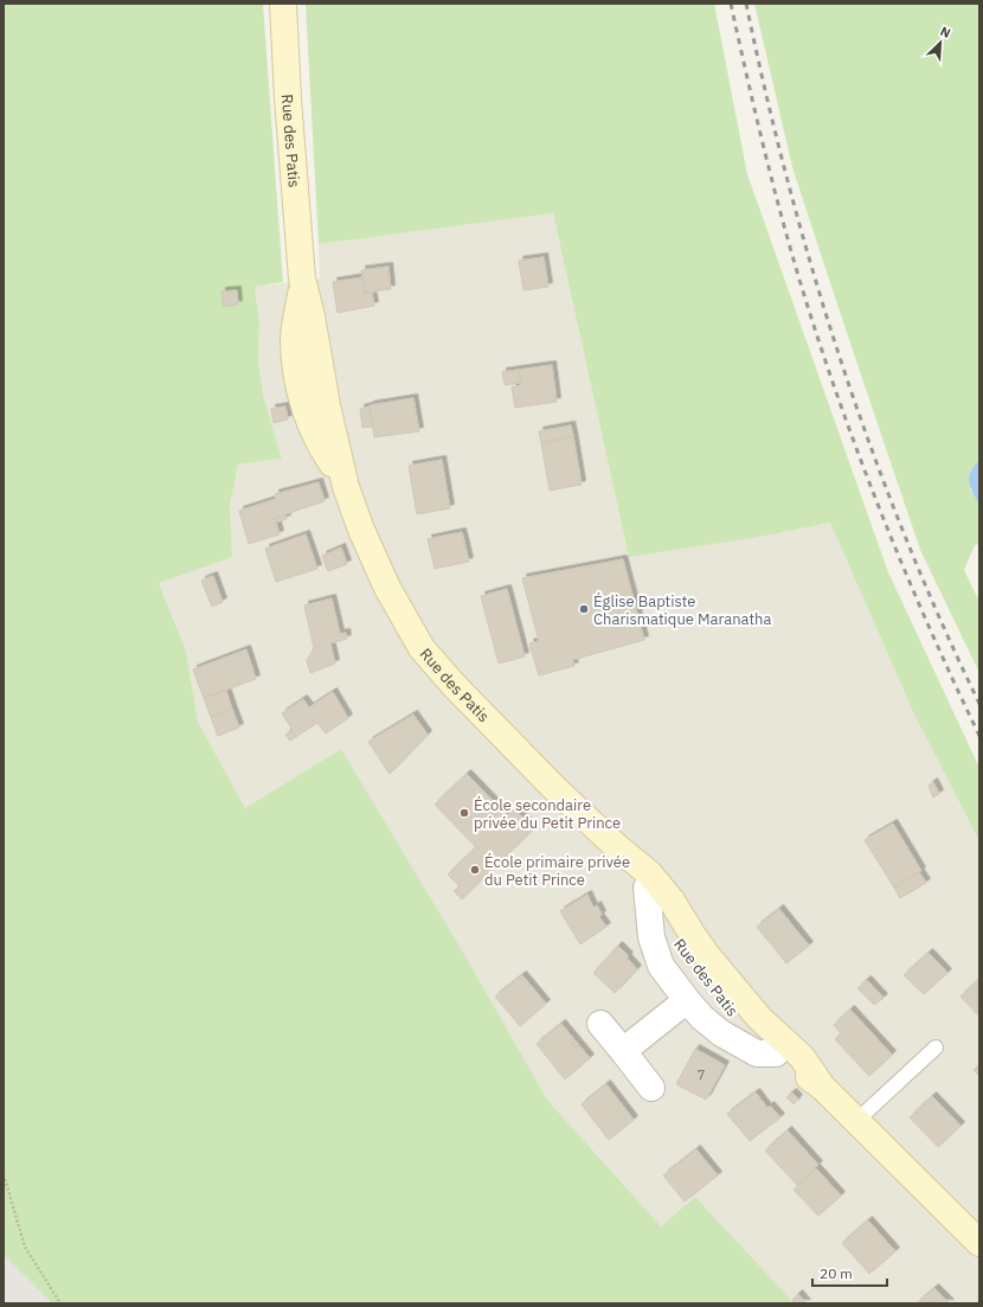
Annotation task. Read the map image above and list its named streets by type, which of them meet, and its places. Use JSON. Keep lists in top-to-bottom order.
{
  "streets": {
    "main road": ["Rue des Patis"]
  },
  "places": ["Église Baptiste Charismatique Maranatha", "École secondaire privée du Petit Prince", "École primaire privée du Petit Prince"],
  "house_numbers": ["7"],
  "scale_bar": "20 m",
  "north": "top right"
}
